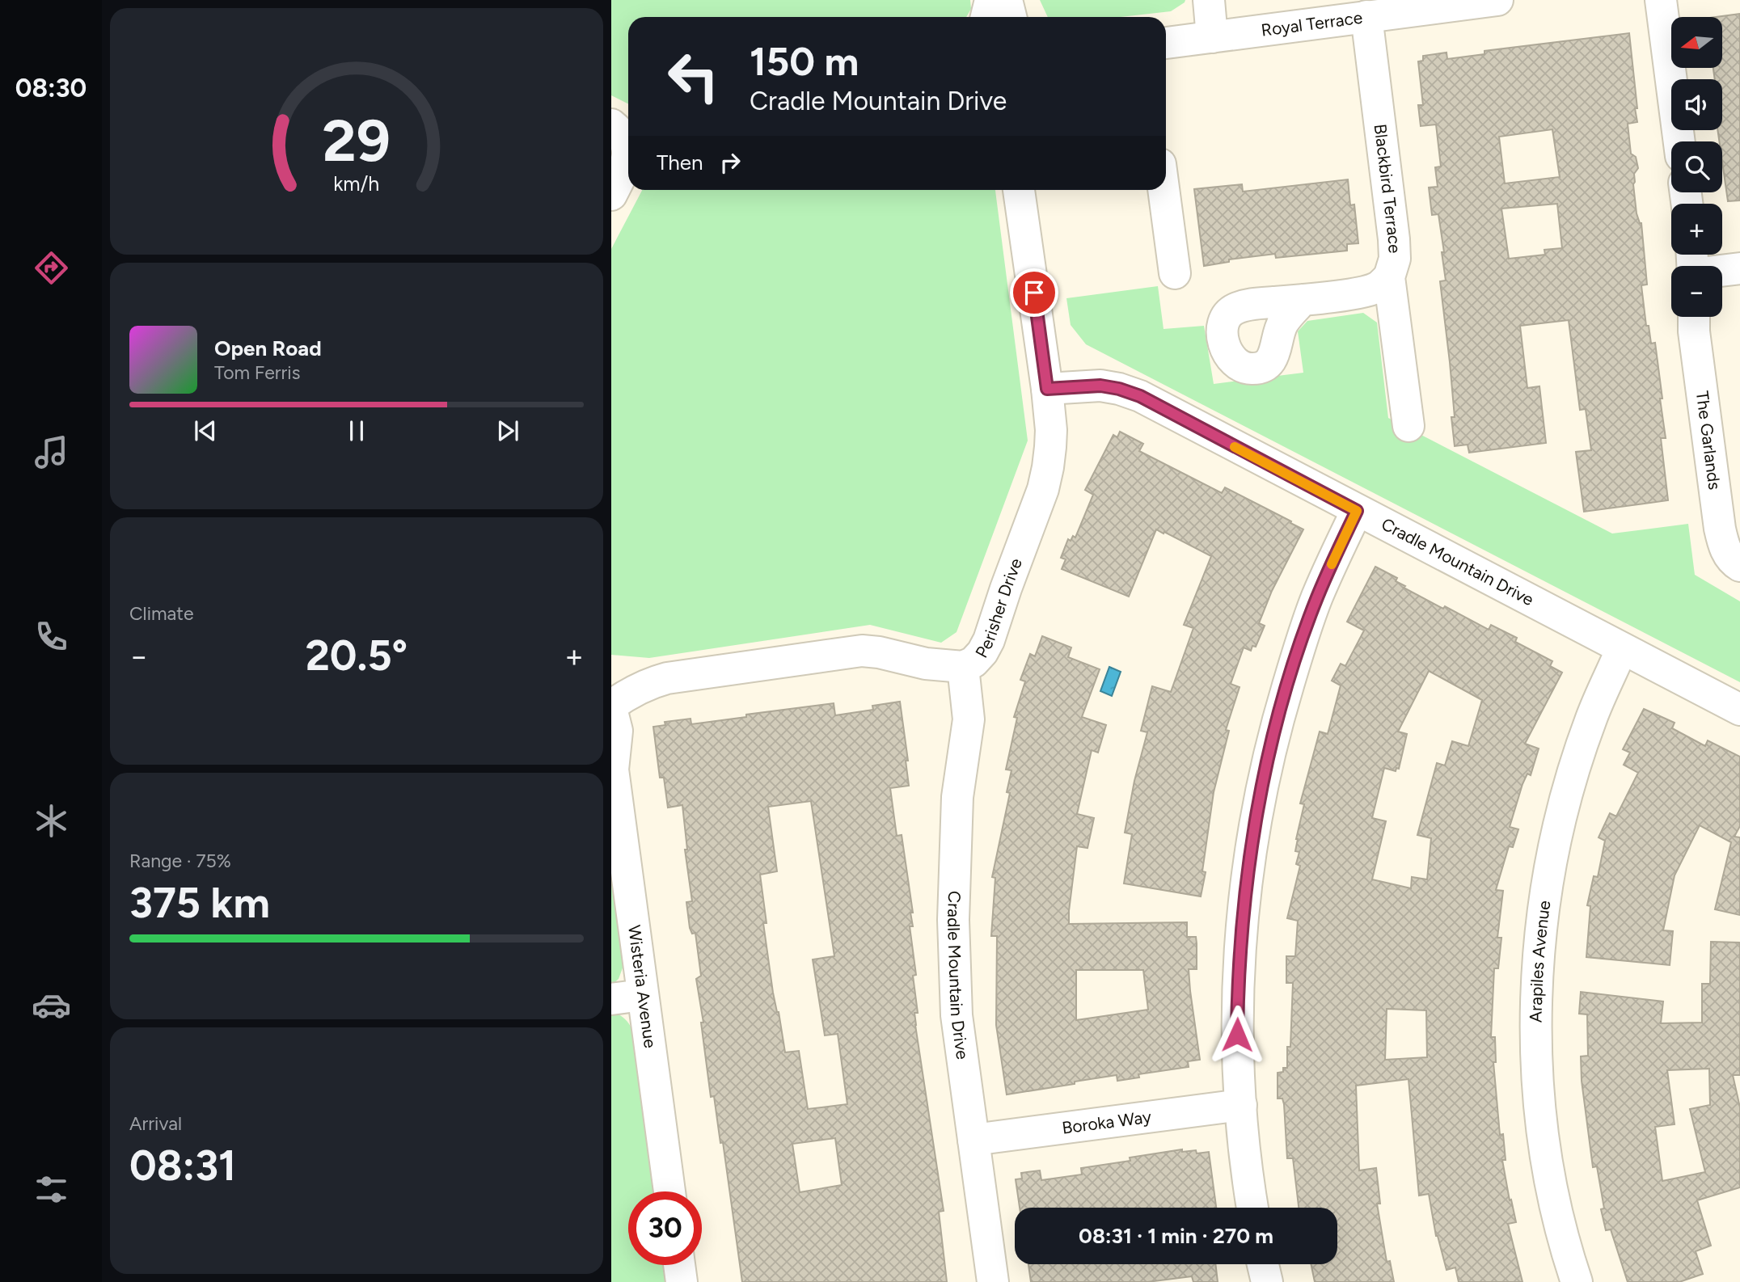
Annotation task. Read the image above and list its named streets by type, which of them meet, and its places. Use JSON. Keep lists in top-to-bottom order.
{
  "streets": {
    "street": [
      "Royal Terrace",
      "Blackbird Terrace",
      "The Garlands",
      "Cradle Mountain Drive",
      "Perisher Drive",
      "Arapiles Avenue",
      "Wisteria Avenue",
      "Boroka Way"
    ]
  },
  "crossings": [
    ["Royal Terrace", "Blackbird Terrace"],
    ["Cradle Mountain Drive", "Perisher Drive"],
    ["Cradle Mountain Drive", "Arapiles Avenue"],
    ["Cradle Mountain Drive", "Boroka Way"],
    ["Perisher Drive", "Wisteria Avenue"]
  ],
  "north": "left",
  "page": {
    "tabs": "08:30",
    "map_buttons": ["+", "−"],
    "turn": ["150 m", "Cradle Mountain Drive"],
    "then": "Then",
    "song": ["Open Road", "Tom Ferris"],
    "tile": [
      "Climate",
      ["Range · 75%", "375 km"],
      ["Arrival", "08:31"]
    ],
    "heat": ["−", "20.5°", "+"],
    "limit": "30",
    "trip": "08:31 · 1 min · 270 m",
    "gauge": ["29", "km/h"]
  }
}
